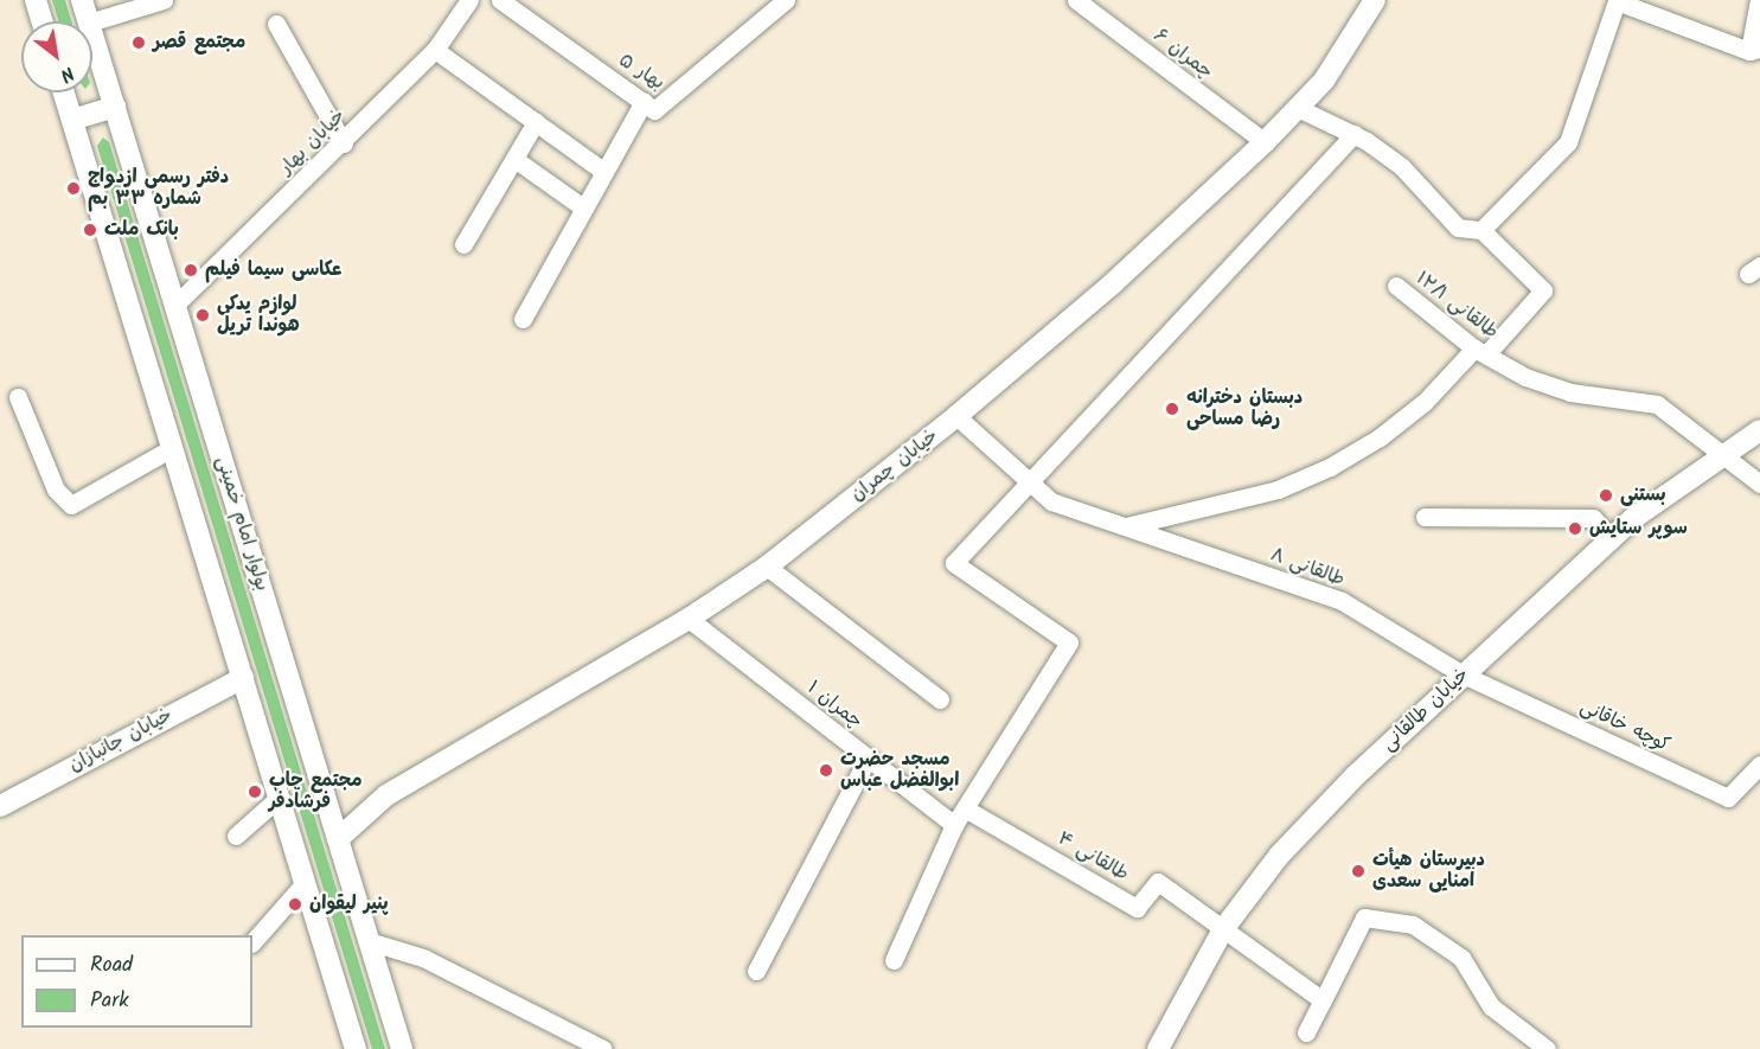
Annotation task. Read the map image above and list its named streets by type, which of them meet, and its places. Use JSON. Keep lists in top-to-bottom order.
{
  "streets": {
    "main road": [
      "خیابان چمران",
      "بولوار امام خمینی",
      "خیابان طالقانی",
      "خیابان جانبازان"
    ],
    "street": [
      "چمران ۶",
      "بهار ۵",
      "خیابان بهار",
      "طالقانی ۱۲/۱",
      "طالقانی ۸",
      "چمران ۱",
      "کوچه خاقانی",
      "طالقانی ۴"
    ]
  },
  "crossings": [
    ["چمران ۶", "خیابان چمران"],
    ["خیابان بهار", "بولوار امام خمینی"],
    ["طالقانی ۱۲/۱", "خیابان طالقانی"],
    ["خیابان چمران", "بولوار امام خمینی"],
    ["خیابان چمران", "طالقانی ۸"],
    ["خیابان چمران", "چمران ۱"],
    ["طالقانی ۸", "خیابان طالقانی"],
    ["طالقانی ۸", "کوچه خاقانی"],
    ["خیابان طالقانی", "کوچه خاقانی"],
    ["خیابان طالقانی", "طالقانی ۴"]
  ],
  "places": [
    "مجتمع قصر",
    "دفتر رسمی ازدواج شماره ۳۳ بم",
    "بانک ملت",
    "عکاسی سیما فیلم",
    "لوازم یدکی هوندا تریل",
    "دبستان دخترانه رضا مساحی",
    "بستنی",
    "سوپر ستایش",
    "مسجد حضرت ابوالفضل عباس",
    "مجتمع چاپ فرشادفر",
    "دبیرستان هیأت امنایی سعدی",
    "پنیر لیقوان"
  ],
  "legend": ["Road", "Park"],
  "north": "bottom right"
}
